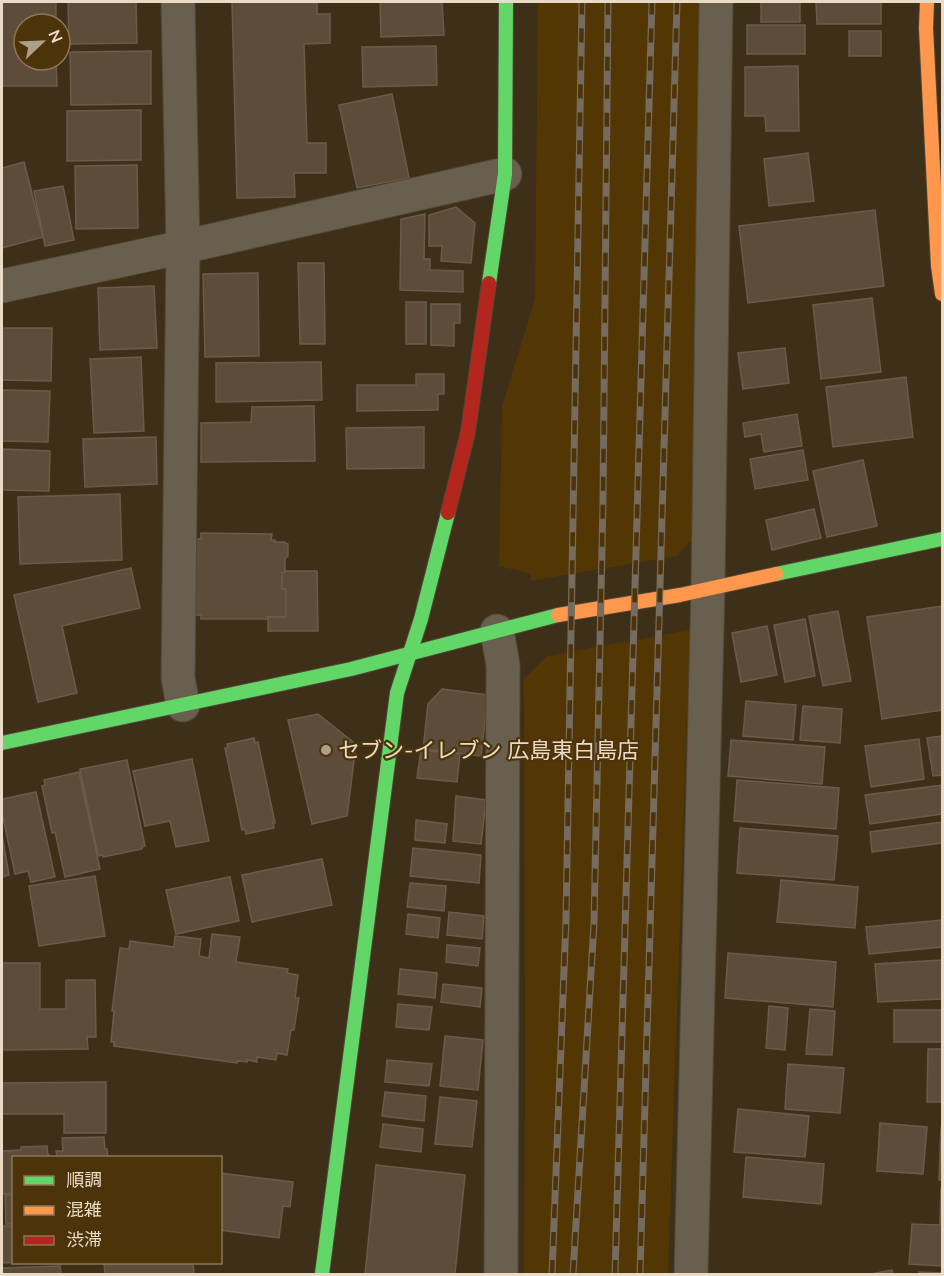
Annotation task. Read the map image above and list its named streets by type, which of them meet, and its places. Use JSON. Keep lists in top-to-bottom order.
{
  "places": ["セブン-イレブン 広島東白島店"],
  "legend": ["順調", "混雑", "渋滞"],
  "north": "top right"
}
